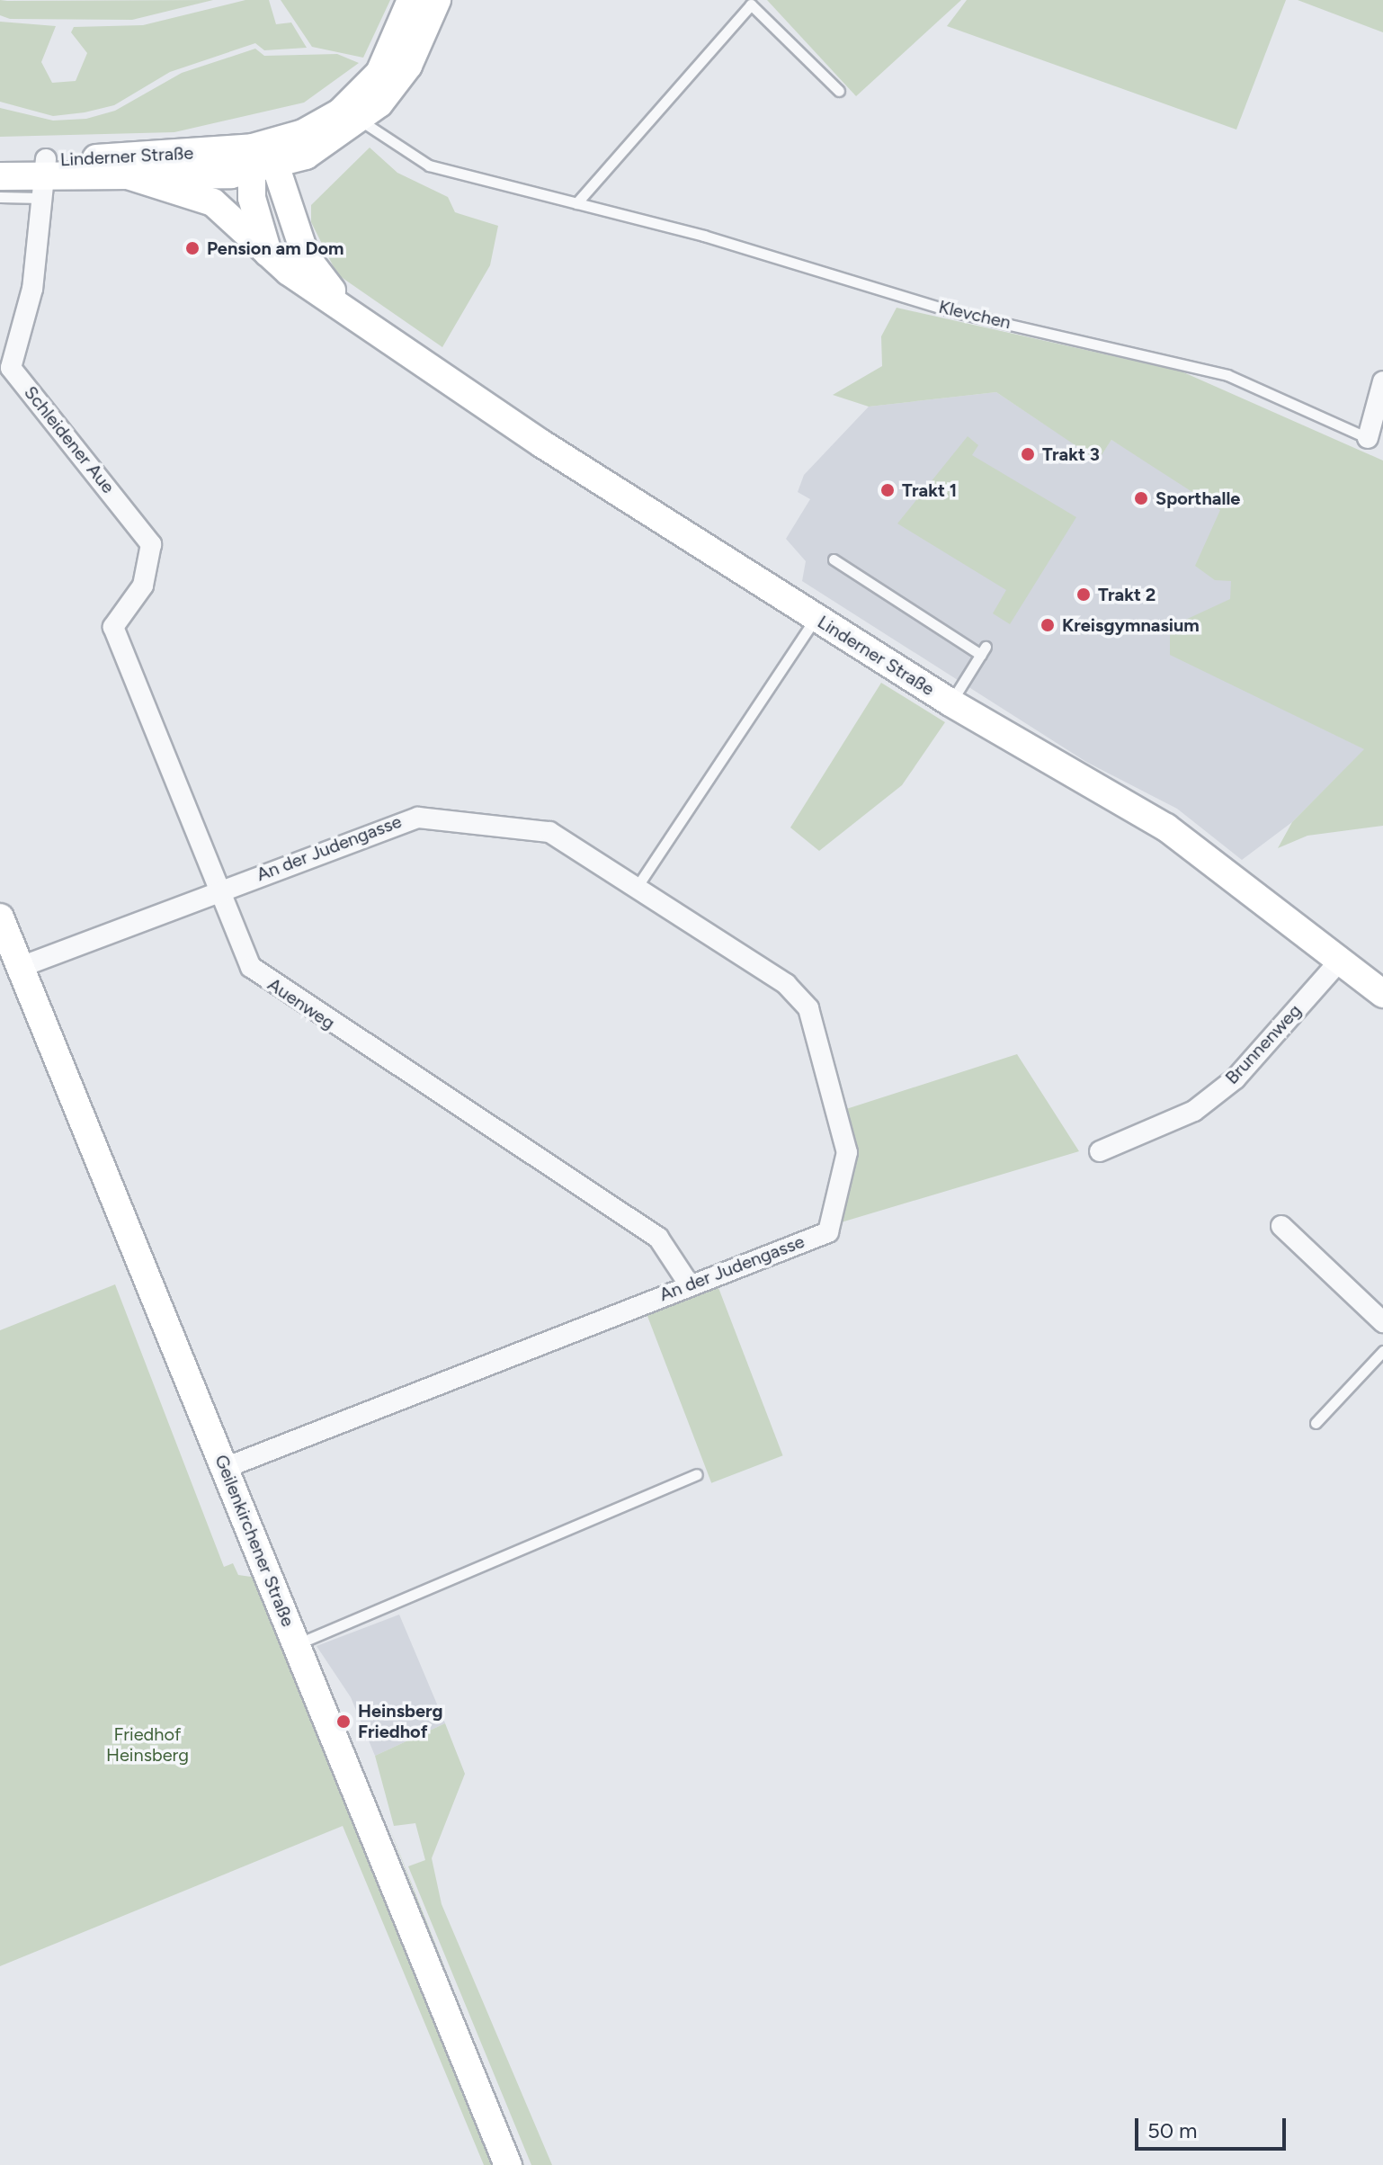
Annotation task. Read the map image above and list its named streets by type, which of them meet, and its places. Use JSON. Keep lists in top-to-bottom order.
{
  "streets": {
    "main road": ["Linderner Straße", "Geilenkirchener Straße"],
    "street": [
      "Schleidener Aue",
      "An der Judengasse",
      "Auenweg",
      "Brunnenweg"
    ],
    "lane": ["Klevchen"]
  },
  "crossings": [
    ["Linderner Straße", "Schleidener Aue"],
    ["Linderner Straße", "Brunnenweg"],
    ["Schleidener Aue", "Auenweg"],
    ["An der Judengasse", "Auenweg"],
    ["An der Judengasse", "Geilenkirchener Straße"]
  ],
  "parks": ["Friedhof Heinsberg"],
  "places": [
    "Pension am Dom",
    "Trakt 3",
    "Trakt 1",
    "Sporthalle",
    "Trakt 2",
    "Kreisgymnasium",
    "Heinsberg Friedhof"
  ],
  "scale_bar": "50 m"
}
